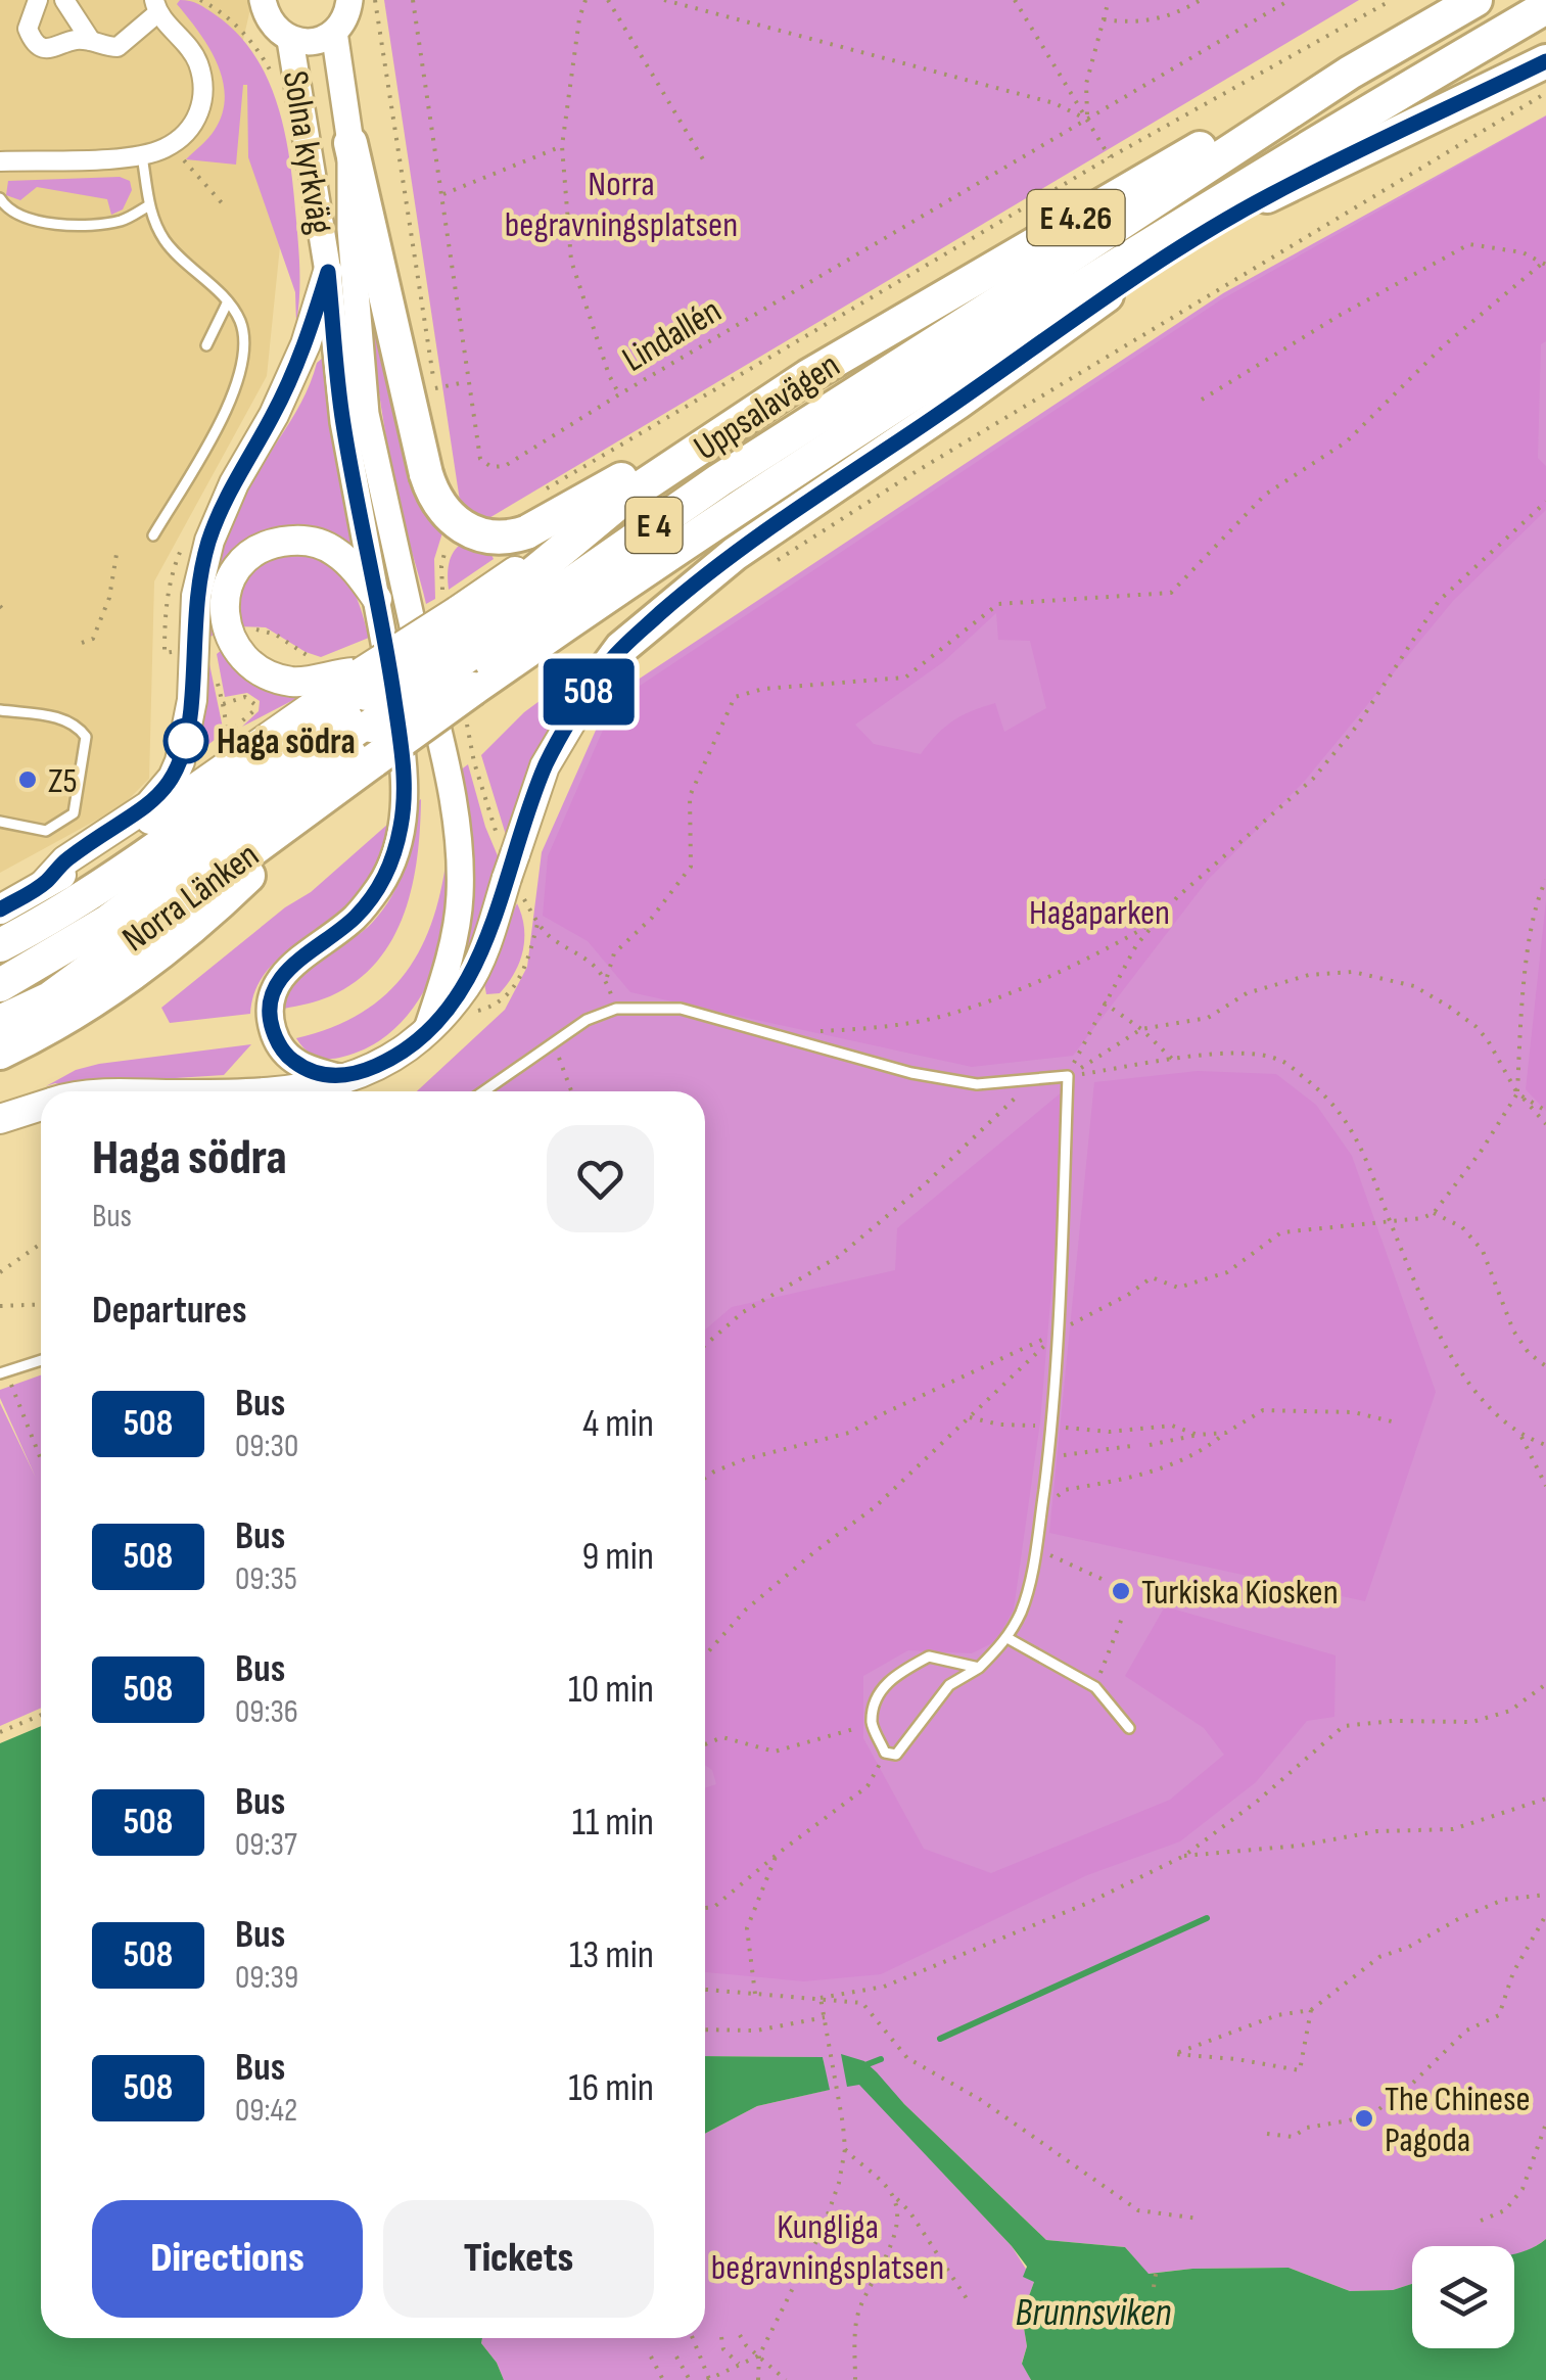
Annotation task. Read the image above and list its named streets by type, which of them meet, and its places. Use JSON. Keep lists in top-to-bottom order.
{
  "streets": {
    "highway": [
      "E 4.26",
      "Uppsalavägen",
      "E 4",
      "Norra Länken"
    ],
    "street": ["Solna kyrkväg"],
    "path": ["Lindallén"]
  },
  "crossings": [
    ["Solna kyrkväg", "Uppsalavägen"],
    ["Uppsalavägen", "Norra Länken"]
  ],
  "water": ["Brunnsviken"],
  "parks": ["Norra begravningsplatsen", "Hagaparken", "Kungliga begravningsplatsen"],
  "places": [
    "Haga södra",
    "Z5",
    "Turkiska Kiosken",
    "The Chinese Pagoda"
  ],
  "lines": ["bus line 508"],
  "page": {
    "on_map": "508",
    "heading": [
      ["Haga södra", "Bus"],
      "Departures"
    ],
    "list": [
      {
        "mark": "508",
        "name": "Bus",
        "note": "09:30",
        "value": "4 min"
      },
      {
        "mark": "508",
        "name": "Bus",
        "note": "09:35",
        "value": "9 min"
      },
      {
        "mark": "508",
        "name": "Bus",
        "note": "09:36",
        "value": "10 min"
      },
      {
        "mark": "508",
        "name": "Bus",
        "note": "09:37",
        "value": "11 min"
      },
      {
        "mark": "508",
        "name": "Bus",
        "note": "09:39",
        "value": "13 min"
      },
      {
        "mark": "508",
        "name": "Bus",
        "note": "09:42",
        "value": "16 min"
      }
    ],
    "buttons": ["Directions", "Tickets"]
  }
}
